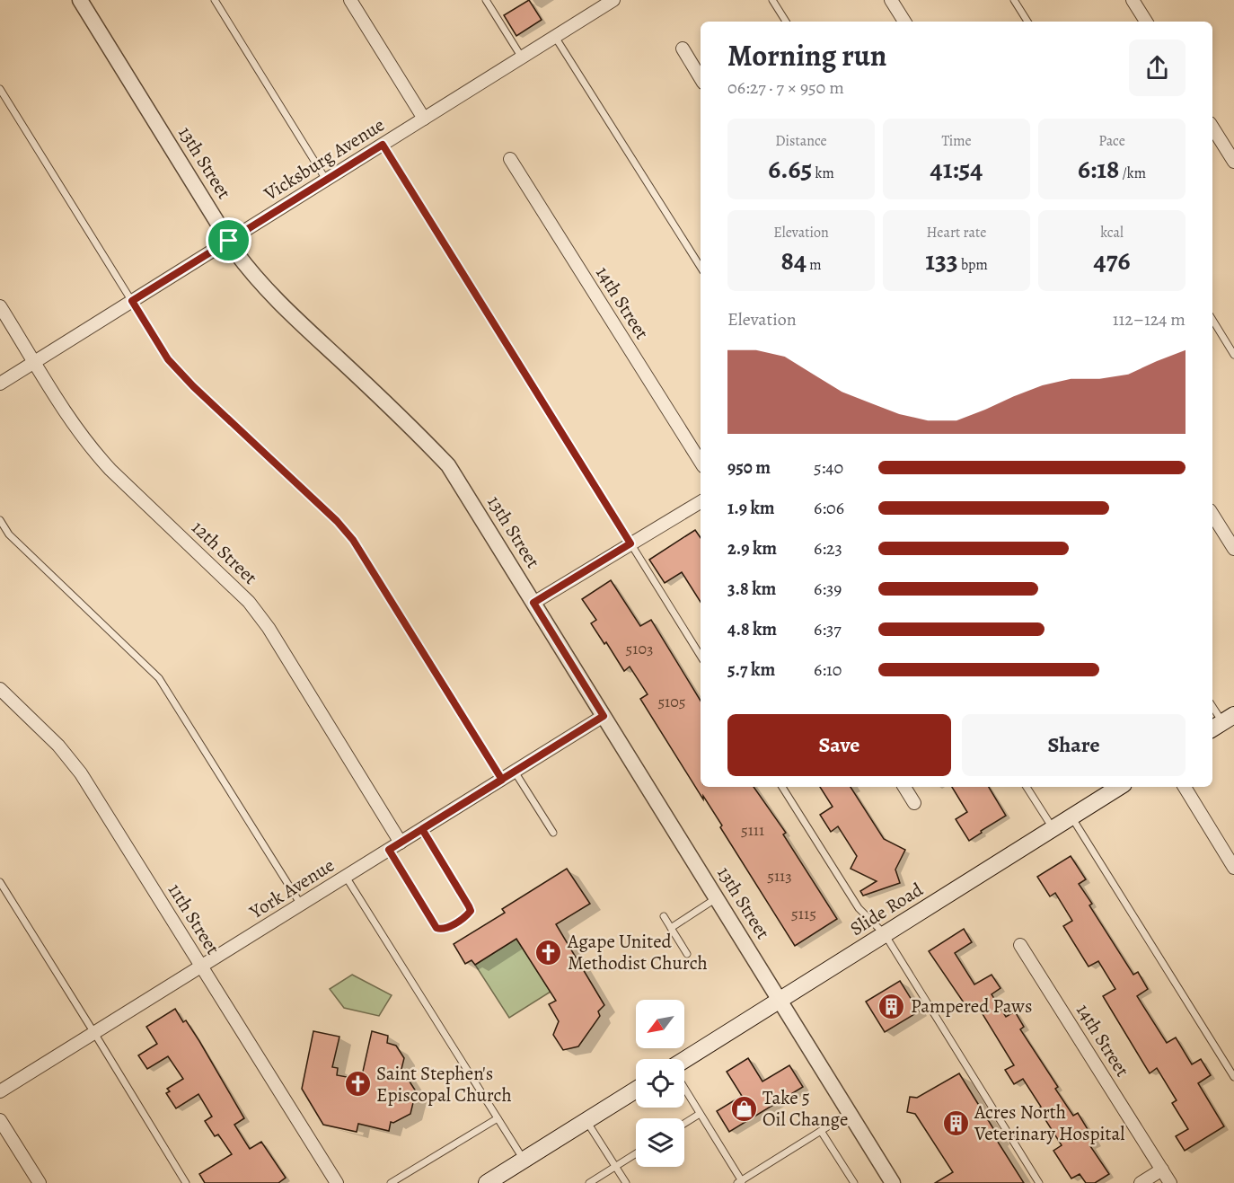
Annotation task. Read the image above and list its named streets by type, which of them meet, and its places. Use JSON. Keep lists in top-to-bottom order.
{
  "streets": {
    "main road": ["Slide Road"],
    "street": [
      "Vicksburg Avenue",
      "13th Street",
      "14th Street",
      "12th Street",
      "York Avenue",
      "11th Street"
    ]
  },
  "crossings": [
    ["Vicksburg Avenue", "13th Street"],
    ["Vicksburg Avenue", "12th Street"],
    ["13th Street", "York Avenue"],
    ["13th Street", "Slide Road"],
    ["12th Street", "York Avenue"],
    ["York Avenue", "11th Street"]
  ],
  "places": {
    "church": ["Agape United Methodist Church", "Saint Stephen's Episcopal Church"],
    "building": ["Pampered Paws", "Acres North Veterinary Hospital"],
    "shop": ["Take 5 Oil Change"]
  },
  "house_numbers": [
    "5103",
    "5105",
    "5111",
    "5113",
    "5115"
  ],
  "north": "bottom left",
  "page": {
    "heading": ["Morning run", "06:27 · 7 × 950 m"],
    "stats": [
      ["Distance", "6.65 km"],
      ["Time", "41:54"],
      ["Pace", "6:18 /km"],
      ["Elevation", "84 m"],
      ["Heart rate", "133 bpm"],
      ["kcal", "476"]
    ],
    "chart": ["Elevation", "112–124 m"],
    "list": [
      {
        "name": "950 m",
        "note": "5:40"
      },
      {
        "name": "1.9 km",
        "note": "6:06"
      },
      {
        "name": "2.9 km",
        "note": "6:23"
      },
      {
        "name": "3.8 km",
        "note": "6:39"
      },
      {
        "name": "4.8 km",
        "note": "6:37"
      },
      {
        "name": "5.7 km",
        "note": "6:10"
      }
    ],
    "buttons": ["Save", "Share"]
  }
}
